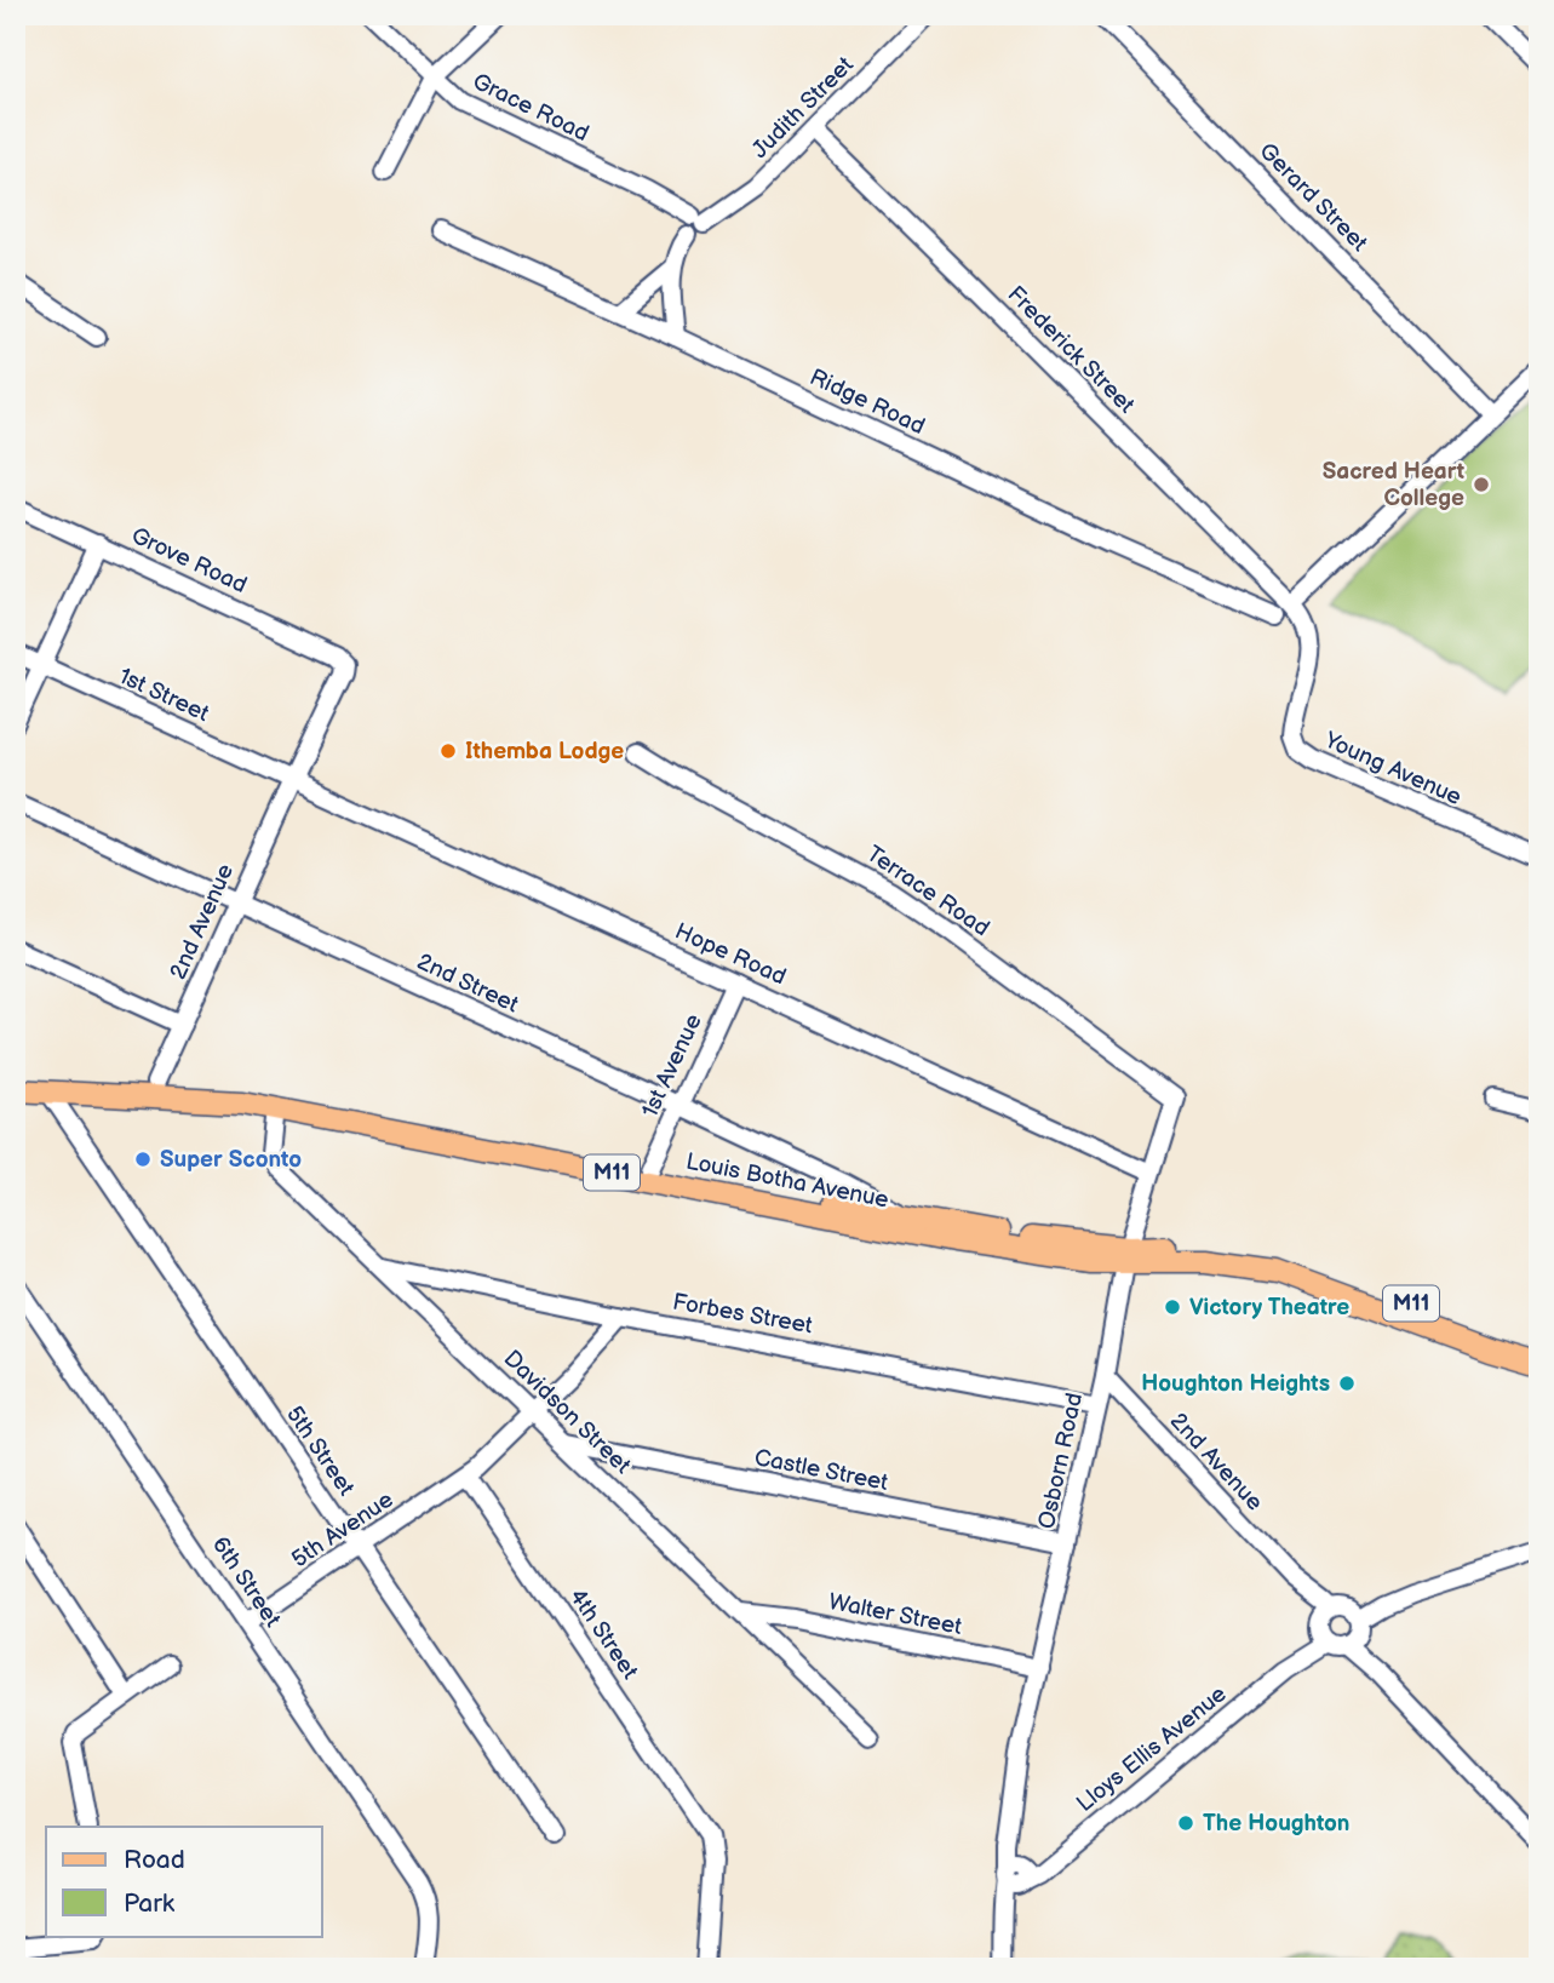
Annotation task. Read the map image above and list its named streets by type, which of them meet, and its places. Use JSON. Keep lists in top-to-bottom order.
{
  "streets": {
    "main road": ["M11", "Louis Botha Avenue"],
    "street": [
      "Grace Road",
      "Judith Street",
      "Gerard Street",
      "Frederick Street",
      "Ridge Road",
      "Grove Road",
      "1st Street",
      "Young Avenue",
      "Terrace Road",
      "2nd Avenue",
      "Hope Road",
      "2nd Street",
      "1st Avenue",
      "Forbes Street",
      "Davidson Street",
      "5th Street",
      "Osborn Road",
      "Castle Street",
      "5th Avenue",
      "6th Street",
      "Walter Street",
      "4th Street",
      "Lloys Ellis Avenue"
    ]
  },
  "crossings": [
    ["Grace Road", "Judith Street"],
    ["Judith Street", "Frederick Street"],
    ["Frederick Street", "Young Avenue"],
    ["Grove Road", "2nd Avenue"],
    ["1st Street", "2nd Avenue"],
    ["1st Street", "Hope Road"],
    ["Terrace Road", "Osborn Road"],
    ["2nd Avenue", "Hope Road"],
    ["2nd Avenue", "2nd Street"],
    ["2nd Avenue", "Louis Botha Avenue"],
    ["2nd Avenue", "Osborn Road"],
    ["2nd Avenue", "Lloys Ellis Avenue"],
    ["Hope Road", "1st Avenue"],
    ["Hope Road", "Osborn Road"],
    ["2nd Street", "1st Avenue"],
    ["2nd Street", "Louis Botha Avenue"],
    ["1st Avenue", "Louis Botha Avenue"],
    ["Louis Botha Avenue", "Davidson Street"],
    ["Louis Botha Avenue", "5th Street"],
    ["Louis Botha Avenue", "Osborn Road"],
    ["Forbes Street", "Davidson Street"],
    ["Forbes Street", "Osborn Road"],
    ["Forbes Street", "5th Avenue"],
    ["Davidson Street", "Castle Street"],
    ["Davidson Street", "5th Avenue"],
    ["Davidson Street", "Walter Street"],
    ["5th Street", "5th Avenue"],
    ["Osborn Road", "Castle Street"],
    ["Osborn Road", "Walter Street"],
    ["Osborn Road", "Lloys Ellis Avenue"],
    ["5th Avenue", "6th Street"],
    ["5th Avenue", "4th Street"]
  ],
  "places": [
    "Sacred Heart College",
    "Ithemba Lodge",
    "Super Sconto",
    "Victory Theatre",
    "Houghton Heights",
    "The Houghton"
  ],
  "legend": ["Road", "Park"]
}
